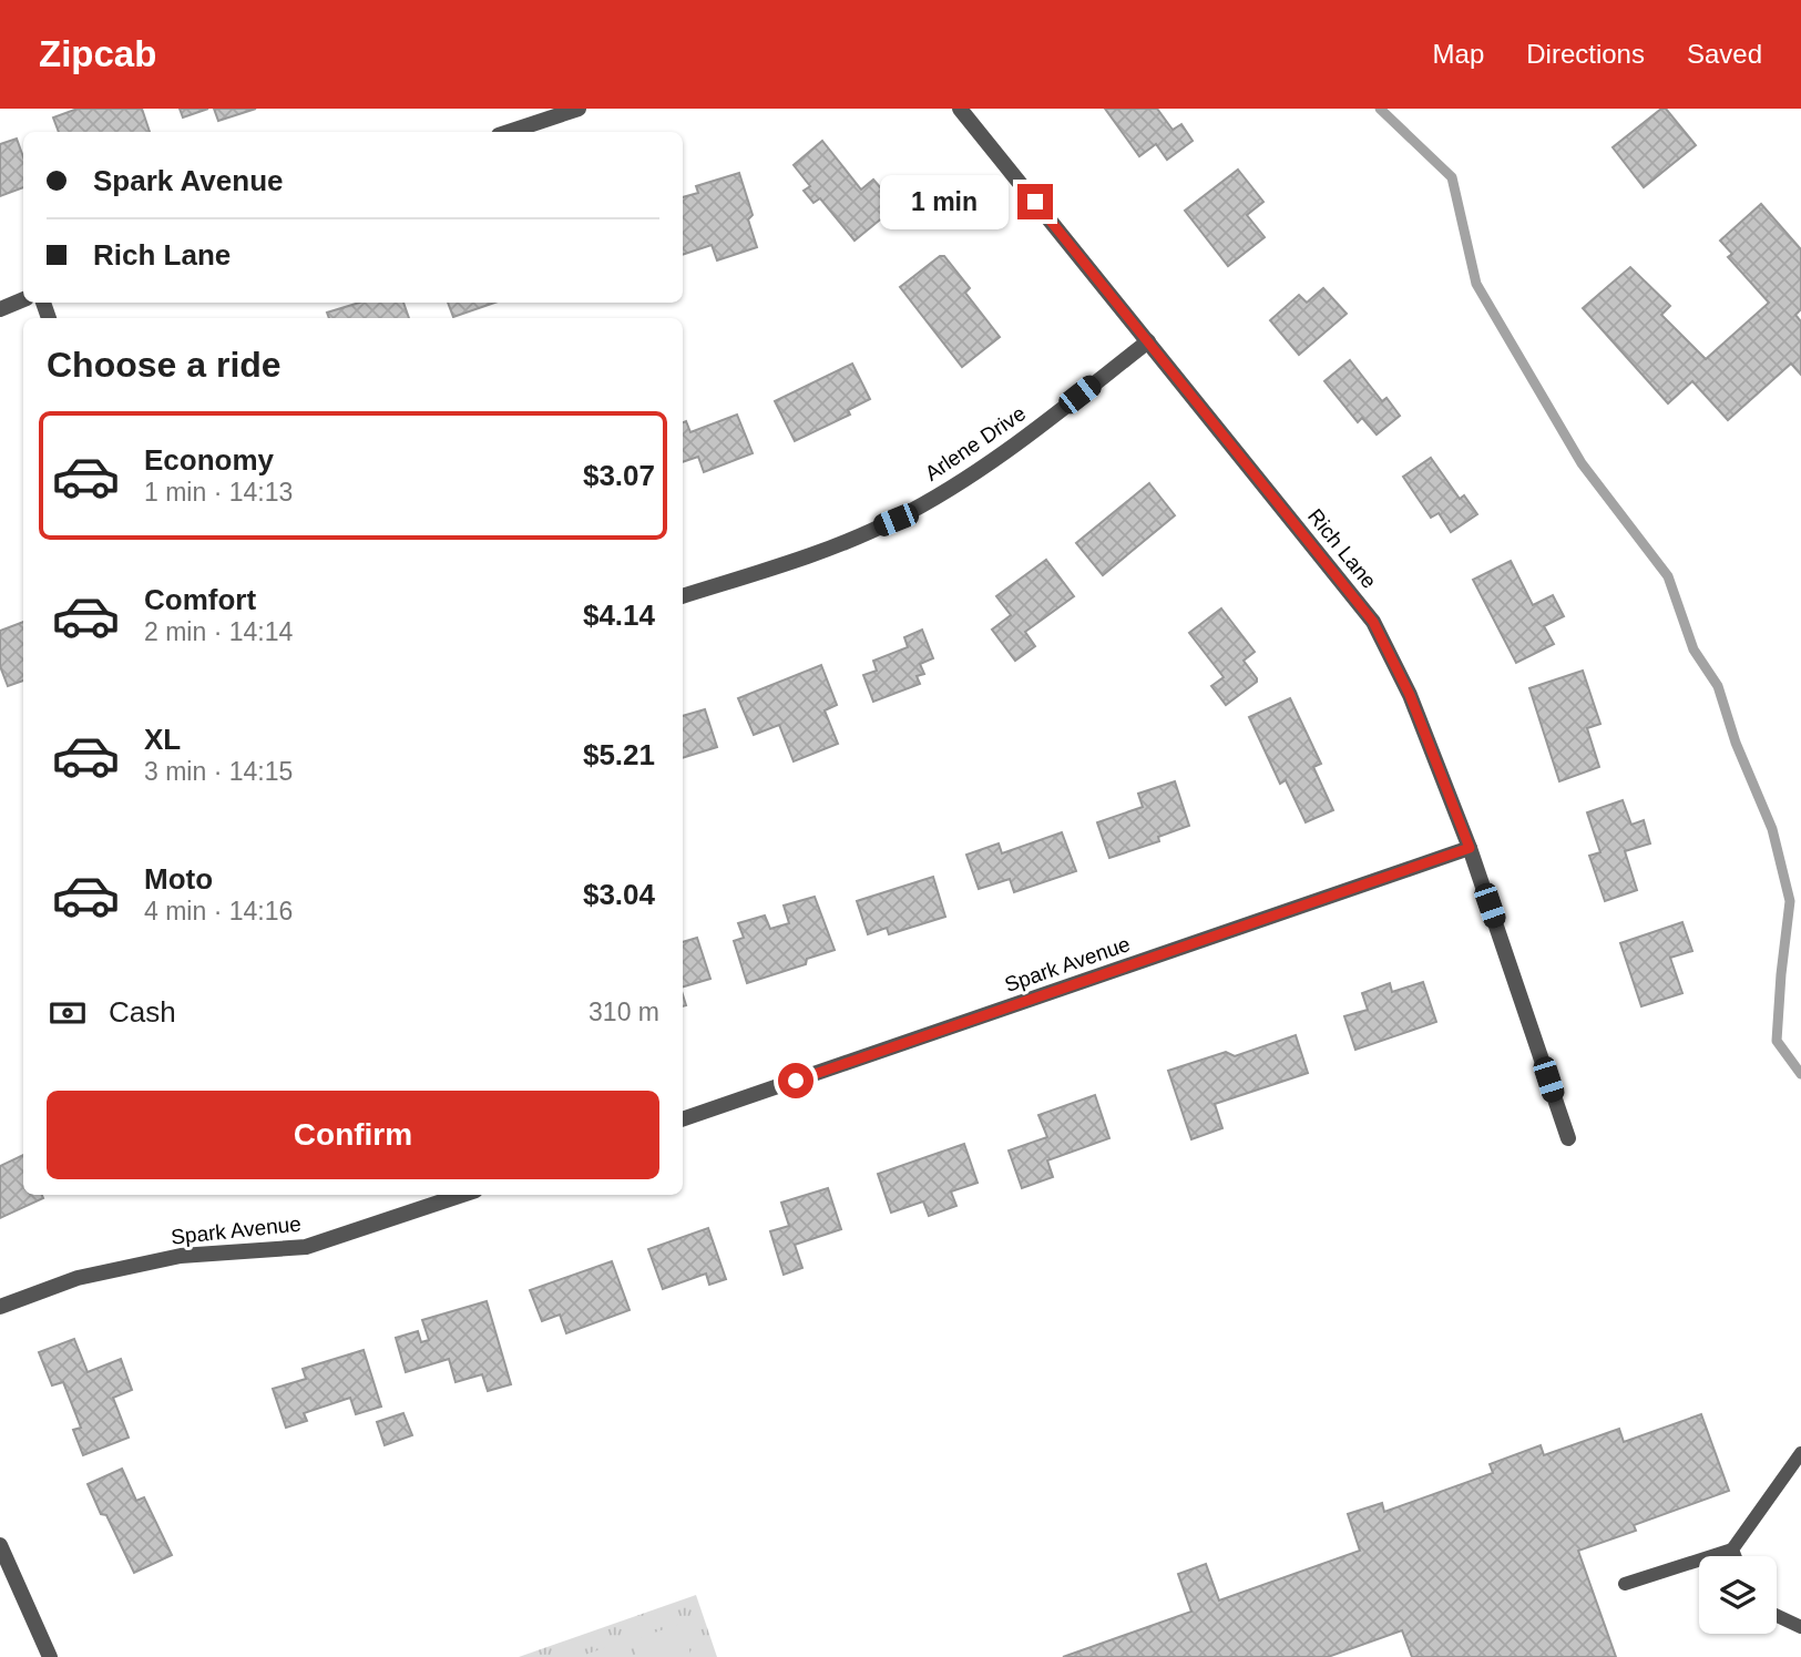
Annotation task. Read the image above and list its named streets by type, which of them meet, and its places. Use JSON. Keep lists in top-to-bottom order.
{
  "streets": {
    "street": ["Arlene Drive", "Rich Lane", "Spark Avenue"]
  },
  "crossings": [
    ["Arlene Drive", "Rich Lane"],
    ["Rich Lane", "Spark Avenue"]
  ],
  "page": {
    "header": "Zipcab",
    "nav": ["Map", "Directions", "Saved"],
    "banner": ["Spark Avenue", "Rich Lane"],
    "bubble": "1 min",
    "heading": "Choose a ride",
    "list": [
      {
        "name": "Economy",
        "note": "1 min · 14:13",
        "value": "$3.07"
      },
      {
        "name": "Comfort",
        "note": "2 min · 14:14",
        "value": "$4.14"
      },
      {
        "name": "XL",
        "note": "3 min · 14:15",
        "value": "$5.21"
      },
      {
        "name": "Moto",
        "note": "4 min · 14:16",
        "value": "$3.04"
      }
    ],
    "pay": ["Cash", "310 m"],
    "buttons": "Confirm"
  }
}
